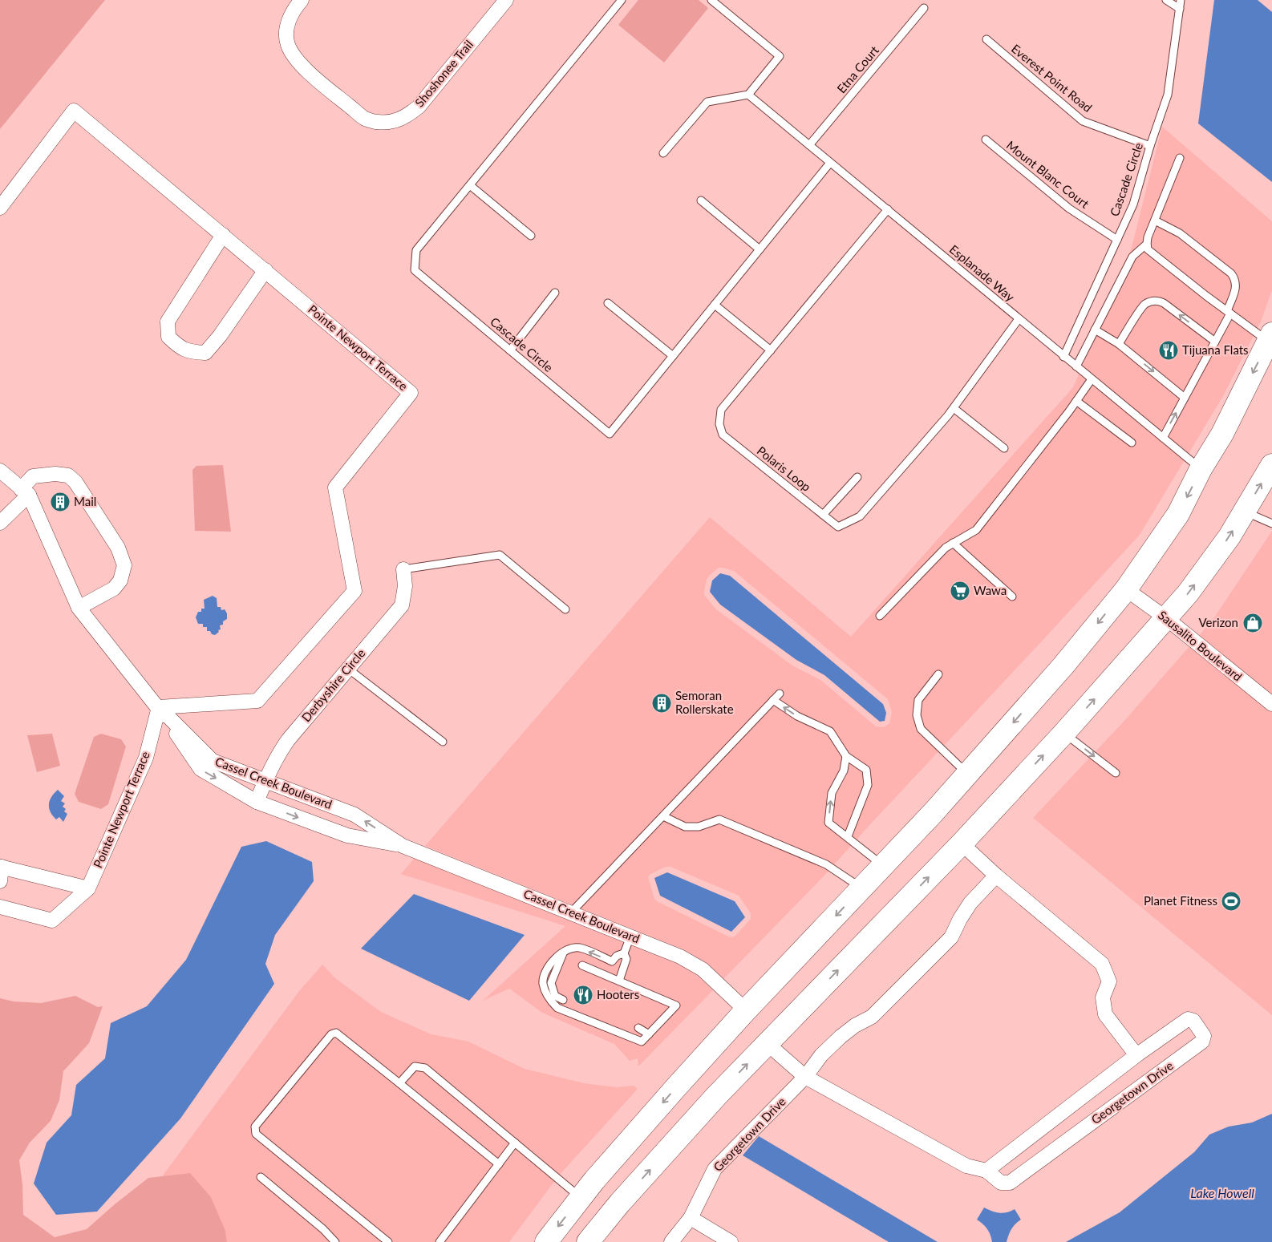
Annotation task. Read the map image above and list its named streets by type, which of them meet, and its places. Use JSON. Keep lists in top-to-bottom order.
{
  "streets": {
    "street": [
      "Shoshonee Trail",
      "Pointe Newport Terrace",
      "Sausalito Boulevard",
      "Derbyshire Circle",
      "Cassel Creek Boulevard",
      "Georgetown Drive"
    ],
    "lane": [
      "Etna Court",
      "Everest Point Road",
      "Mount Blanc Court",
      "Cascade Circle",
      "Esplanade Way",
      "Polaris Loop"
    ]
  },
  "crossings": [
    ["Etna Court", "Esplanade Way"],
    ["Everest Point Road", "Cascade Circle"],
    ["Mount Blanc Court", "Cascade Circle"],
    ["Cascade Circle", "Esplanade Way"],
    ["Esplanade Way", "Polaris Loop"],
    ["Pointe Newport Terrace", "Cassel Creek Boulevard"],
    ["Derbyshire Circle", "Cassel Creek Boulevard"]
  ],
  "water": ["Lake Howell"],
  "places": {
    "restaurant": ["Tijuana Flats", "Hooters"],
    "building": ["Mail", "Semoran Rollerskate"],
    "supermarket": ["Wawa"],
    "shop": ["Verizon"],
    "sports": ["Planet Fitness"]
  }
}
